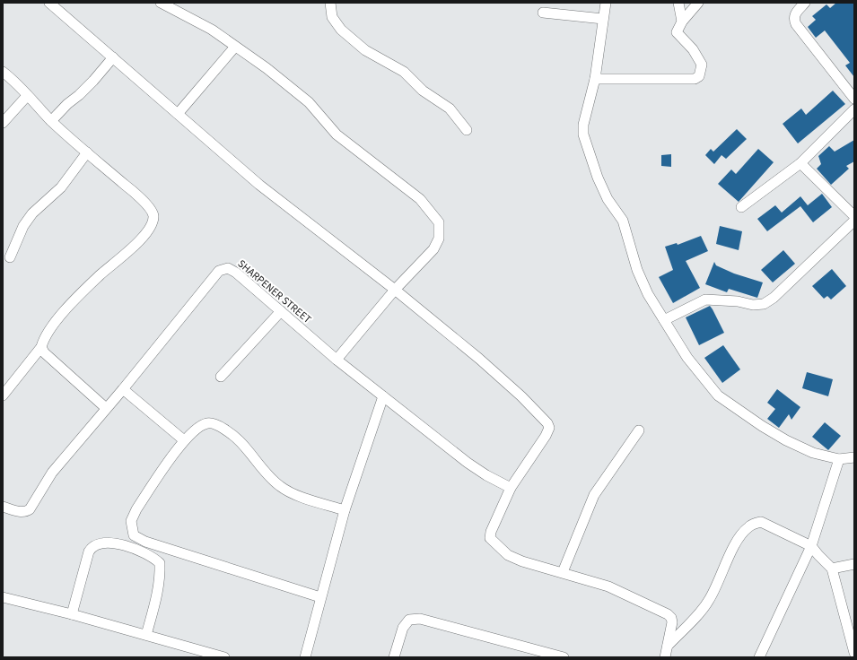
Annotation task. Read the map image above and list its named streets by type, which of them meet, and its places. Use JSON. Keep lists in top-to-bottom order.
{
  "streets": {
    "street": ["SHARPENER STREET"]
  }
}
